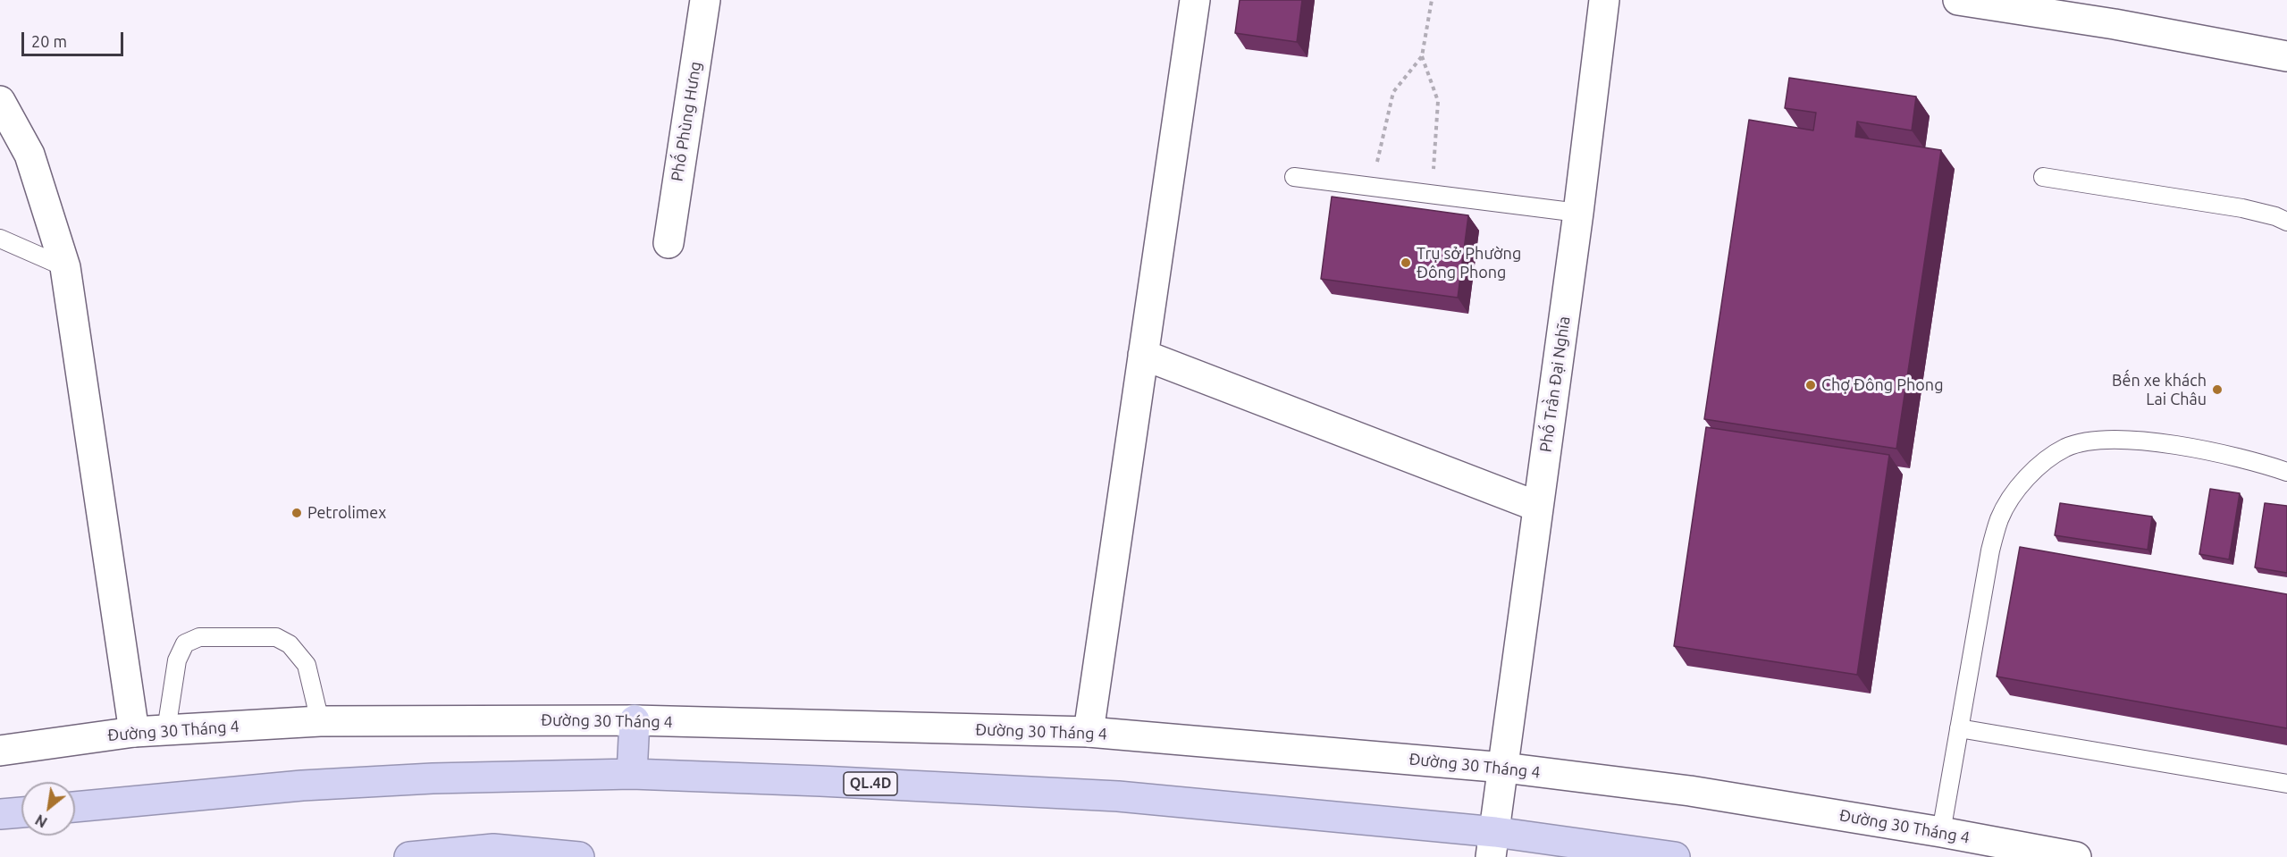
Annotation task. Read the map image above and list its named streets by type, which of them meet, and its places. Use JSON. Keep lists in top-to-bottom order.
{
  "streets": {
    "highway": ["QL.4D"],
    "street": ["Phố Phùng Hưng", "Phố Trần Đại Nghĩa", "Đường 30 Tháng 4"]
  },
  "crossings": [
    ["Phố Trần Đại Nghĩa", "Đường 30 Tháng 4"],
    ["Phố Trần Đại Nghĩa", "QL.4D"]
  ],
  "places": [
    "Trụ sở Phường Đông Phong",
    "Chợ Đông Phong",
    "Bến xe khách Lai Châu",
    "Petrolimex"
  ],
  "scale_bar": "20 m",
  "north": "bottom left"
}
